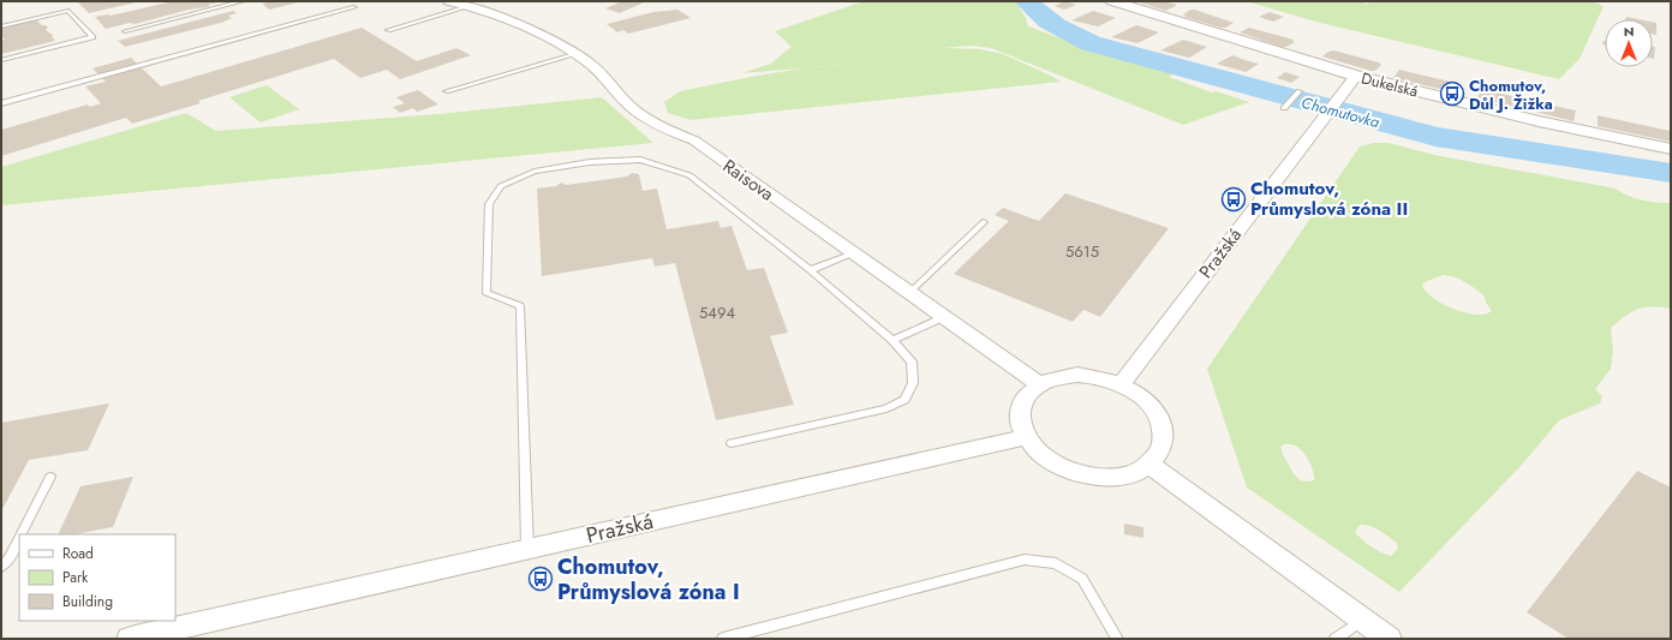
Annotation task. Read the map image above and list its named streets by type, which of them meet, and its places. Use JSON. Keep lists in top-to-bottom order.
{
  "streets": {
    "street": ["Dukelská", "Raisova", "Pražská"]
  },
  "crossings": [
    ["Dukelská", "Pražská"],
    ["Raisova", "Pražská"]
  ],
  "water": ["Chomutovka"],
  "places": {
    "bus stop": ["Chomutov, Důl J. Žižka", "Chomutov, Průmyslová zóna II", "Chomutov, Průmyslová zóna I"]
  },
  "house_numbers": ["5615", "5494"],
  "legend": ["Road", "Park", "Building"],
  "north": "top"
}
